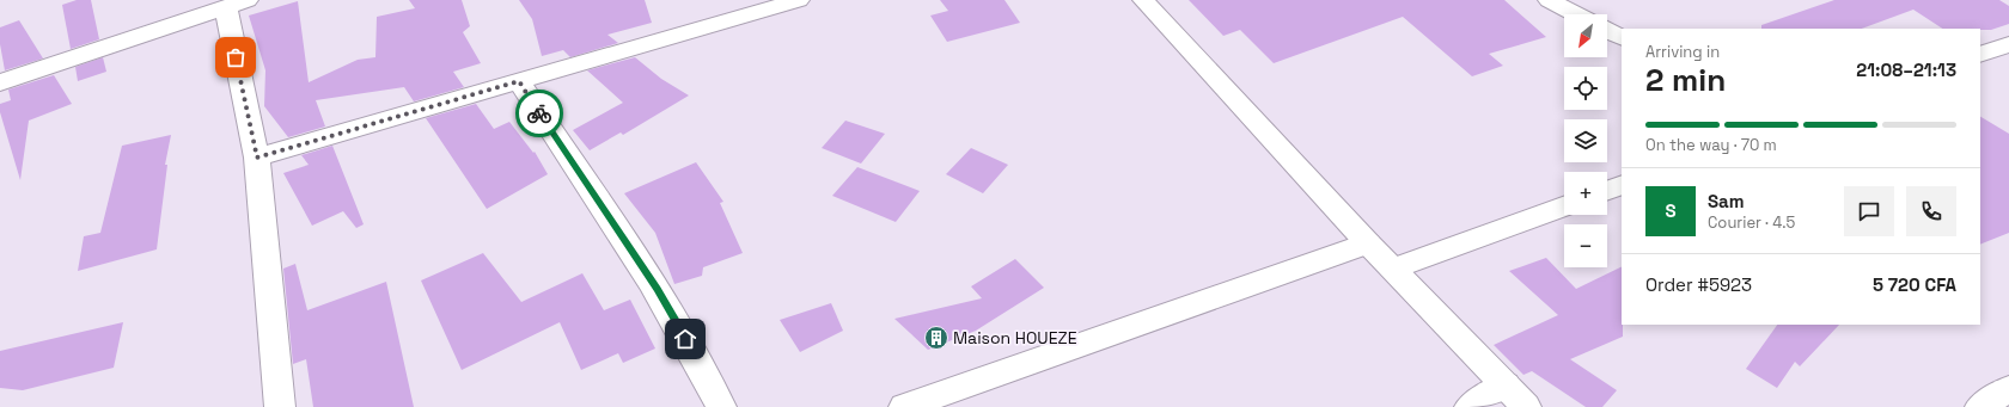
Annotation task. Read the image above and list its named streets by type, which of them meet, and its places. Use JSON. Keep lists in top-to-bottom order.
{
  "places": {
    "building": ["Maison HOUEZE"]
  },
  "north": "bottom left",
  "page": {
    "map_buttons": ["+", "−"],
    "heading": ["2 min", "Arriving in", "21:08–21:13"],
    "panel": [
      "Sam",
      "Courier · 4.5",
      "Order #5923",
      "5 720 CFA"
    ],
    "bar": "On the way · 70 m",
    "round": "S"
  }
}
